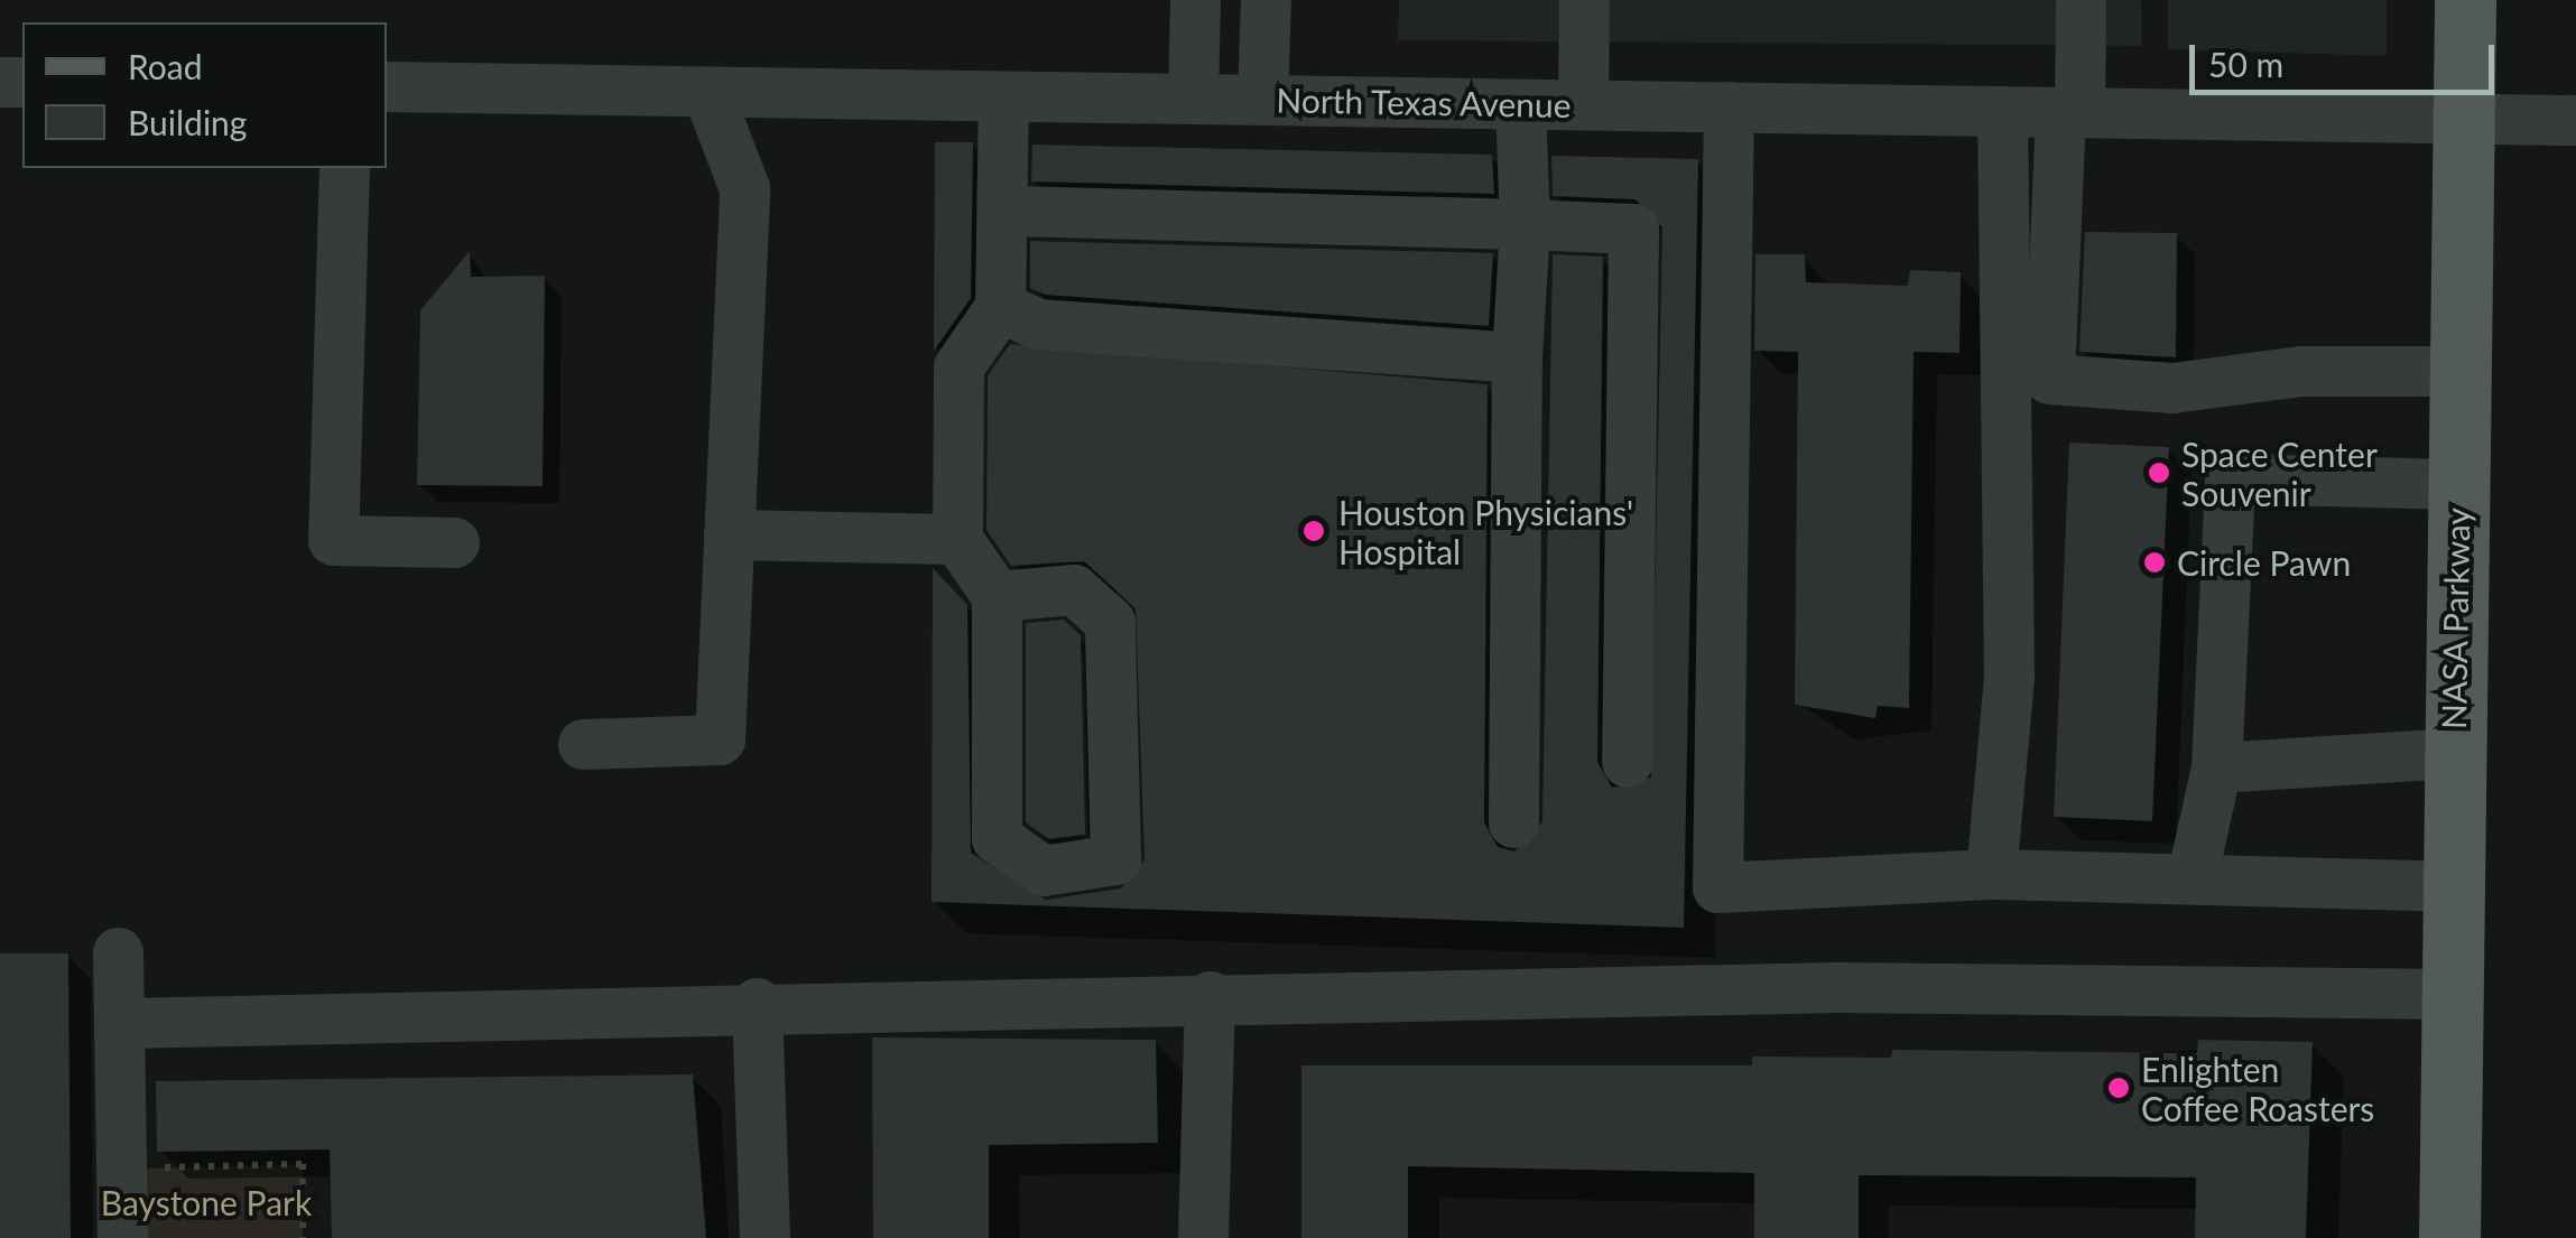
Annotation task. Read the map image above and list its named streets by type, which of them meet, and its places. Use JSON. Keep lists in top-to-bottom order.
{
  "streets": {
    "main road": ["NASA Parkway"],
    "street": ["North Texas Avenue"]
  },
  "crossings": [
    ["North Texas Avenue", "NASA Parkway"]
  ],
  "parks": ["Baystone Park"],
  "places": [
    "Space Center Souvenir",
    "Houston Physicians' Hospital",
    "Circle Pawn",
    "Enlighten Coffee Roasters"
  ],
  "legend": ["Road", "Building"],
  "scale_bar": "50 m"
}
